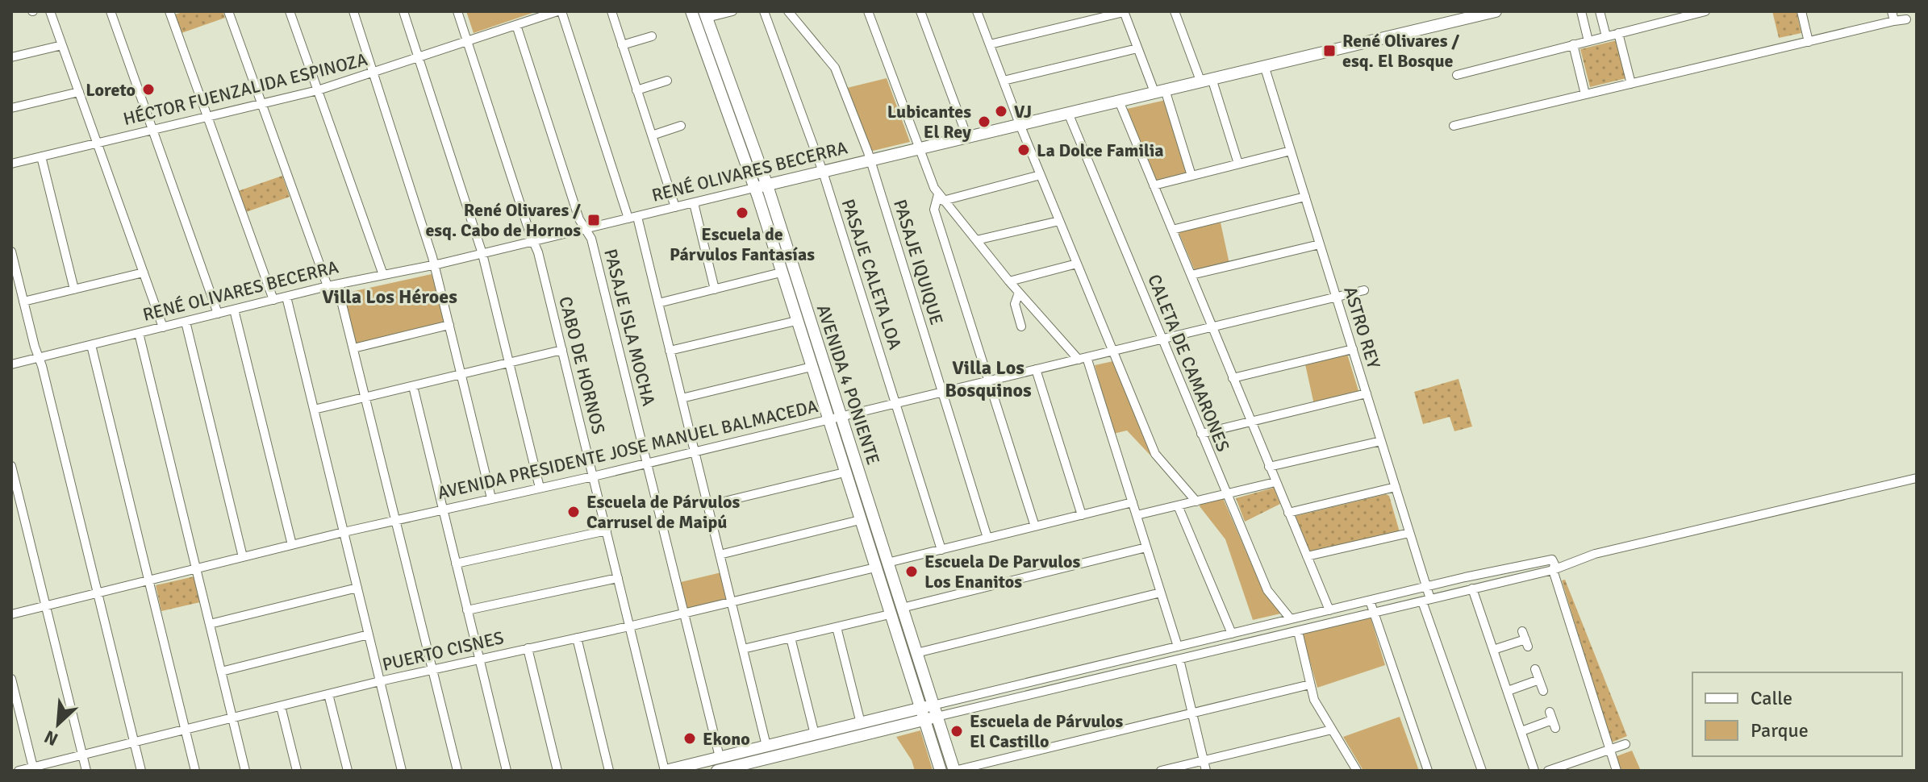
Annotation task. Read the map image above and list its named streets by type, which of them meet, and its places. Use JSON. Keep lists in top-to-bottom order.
{
  "streets": {
    "street": [
      "HÉCTOR FUENZALIDA ESPINOZA",
      "RENÉ OLIVARES BECERRA",
      "PASAJE IQUIQUE",
      "PASAJE CALETA LOA",
      "PASAJE ISLA MOCHA",
      "ASTRO REY",
      "CALETA DE CAMARONES",
      "CABO DE HORNOS",
      "AVENIDA 4 PONIENTE",
      "AVENIDA PRESIDENTE JOSE MANUEL BALMACEDA",
      "PUERTO CISNES"
    ]
  },
  "crossings": [
    ["HÉCTOR FUENZALIDA ESPINOZA", "PASAJE ISLA MOCHA"],
    ["HÉCTOR FUENZALIDA ESPINOZA", "CABO DE HORNOS"],
    ["RENÉ OLIVARES BECERRA", "PASAJE IQUIQUE"],
    ["RENÉ OLIVARES BECERRA", "PASAJE CALETA LOA"],
    ["RENÉ OLIVARES BECERRA", "PASAJE ISLA MOCHA"],
    ["RENÉ OLIVARES BECERRA", "ASTRO REY"],
    ["RENÉ OLIVARES BECERRA", "CALETA DE CAMARONES"],
    ["RENÉ OLIVARES BECERRA", "CABO DE HORNOS"],
    ["RENÉ OLIVARES BECERRA", "AVENIDA 4 PONIENTE"],
    ["PASAJE IQUIQUE", "AVENIDA PRESIDENTE JOSE MANUEL BALMACEDA"],
    ["PASAJE CALETA LOA", "AVENIDA PRESIDENTE JOSE MANUEL BALMACEDA"],
    ["PASAJE ISLA MOCHA", "AVENIDA PRESIDENTE JOSE MANUEL BALMACEDA"],
    ["PASAJE ISLA MOCHA", "PUERTO CISNES"],
    ["ASTRO REY", "AVENIDA PRESIDENTE JOSE MANUEL BALMACEDA"],
    ["CALETA DE CAMARONES", "AVENIDA PRESIDENTE JOSE MANUEL BALMACEDA"],
    ["CABO DE HORNOS", "AVENIDA PRESIDENTE JOSE MANUEL BALMACEDA"],
    ["CABO DE HORNOS", "PUERTO CISNES"],
    ["AVENIDA 4 PONIENTE", "AVENIDA PRESIDENTE JOSE MANUEL BALMACEDA"],
    ["AVENIDA 4 PONIENTE", "PUERTO CISNES"]
  ],
  "districts": ["Villa Los Héroes", "Villa Los Bosquinos"],
  "places": {
    "transit": ["René Olivares / esq. El Bosque", "René Olivares / esq. Cabo de Hornos"],
    "other": [
      "Loreto",
      "VJ",
      "Lubicantes El Rey",
      "La Dolce Familia",
      "Escuela de Párvulos Fantasías",
      "Escuela de Párvulos Carrusel de Maipú",
      "Escuela De Parvulos Los Enanitos",
      "Escuela de Párvulos El Castillo",
      "Ekono"
    ]
  },
  "legend": ["Calle", "Parque"],
  "north": "bottom left"
}
